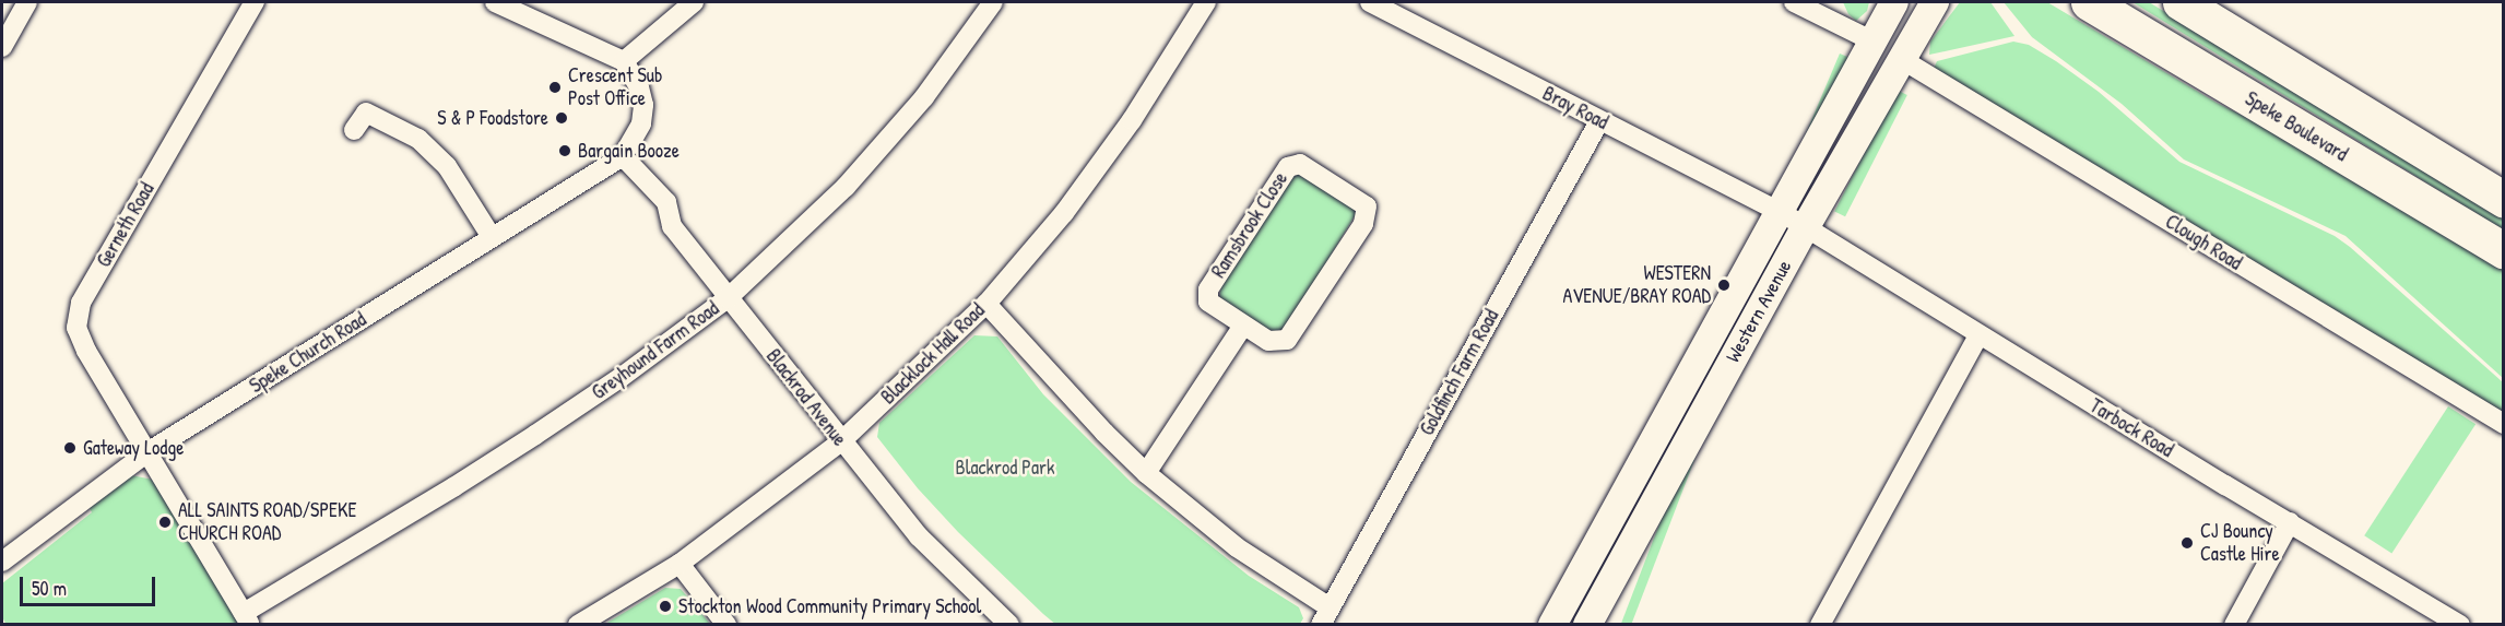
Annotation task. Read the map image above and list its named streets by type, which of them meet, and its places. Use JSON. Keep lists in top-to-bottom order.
{
  "streets": {
    "highway": ["Speke Boulevard"],
    "street": [
      "Bray Road",
      "Gerneth Road",
      "Ramsbrook Close",
      "Clough Road",
      "Western Avenue",
      "Greyhound Farm Road",
      "Speke Church Road",
      "Blacklock Hall Road",
      "Goldfinch Farm Road",
      "Blackrod Avenue",
      "Tarbock Road"
    ]
  },
  "crossings": [
    ["Bray Road", "Western Avenue"],
    ["Bray Road", "Goldfinch Farm Road"],
    ["Bray Road", "Tarbock Road"],
    ["Gerneth Road", "Greyhound Farm Road"],
    ["Gerneth Road", "Speke Church Road"],
    ["Clough Road", "Western Avenue"],
    ["Western Avenue", "Tarbock Road"],
    ["Greyhound Farm Road", "Blackrod Avenue"],
    ["Speke Church Road", "Blackrod Avenue"],
    ["Blacklock Hall Road", "Blackrod Avenue"]
  ],
  "parks": ["Blackrod Park"],
  "places": [
    "Crescent Sub Post Office",
    "S & P Foodstore",
    "Bargain Booze",
    "WESTERN AVENUE/BRAY ROAD",
    "Gateway Lodge",
    "ALL SAINTS ROAD/SPEKE CHURCH ROAD",
    "CJ Bouncy Castle Hire",
    "Stockton Wood Community Primary School"
  ],
  "scale_bar": "50 m"
}
